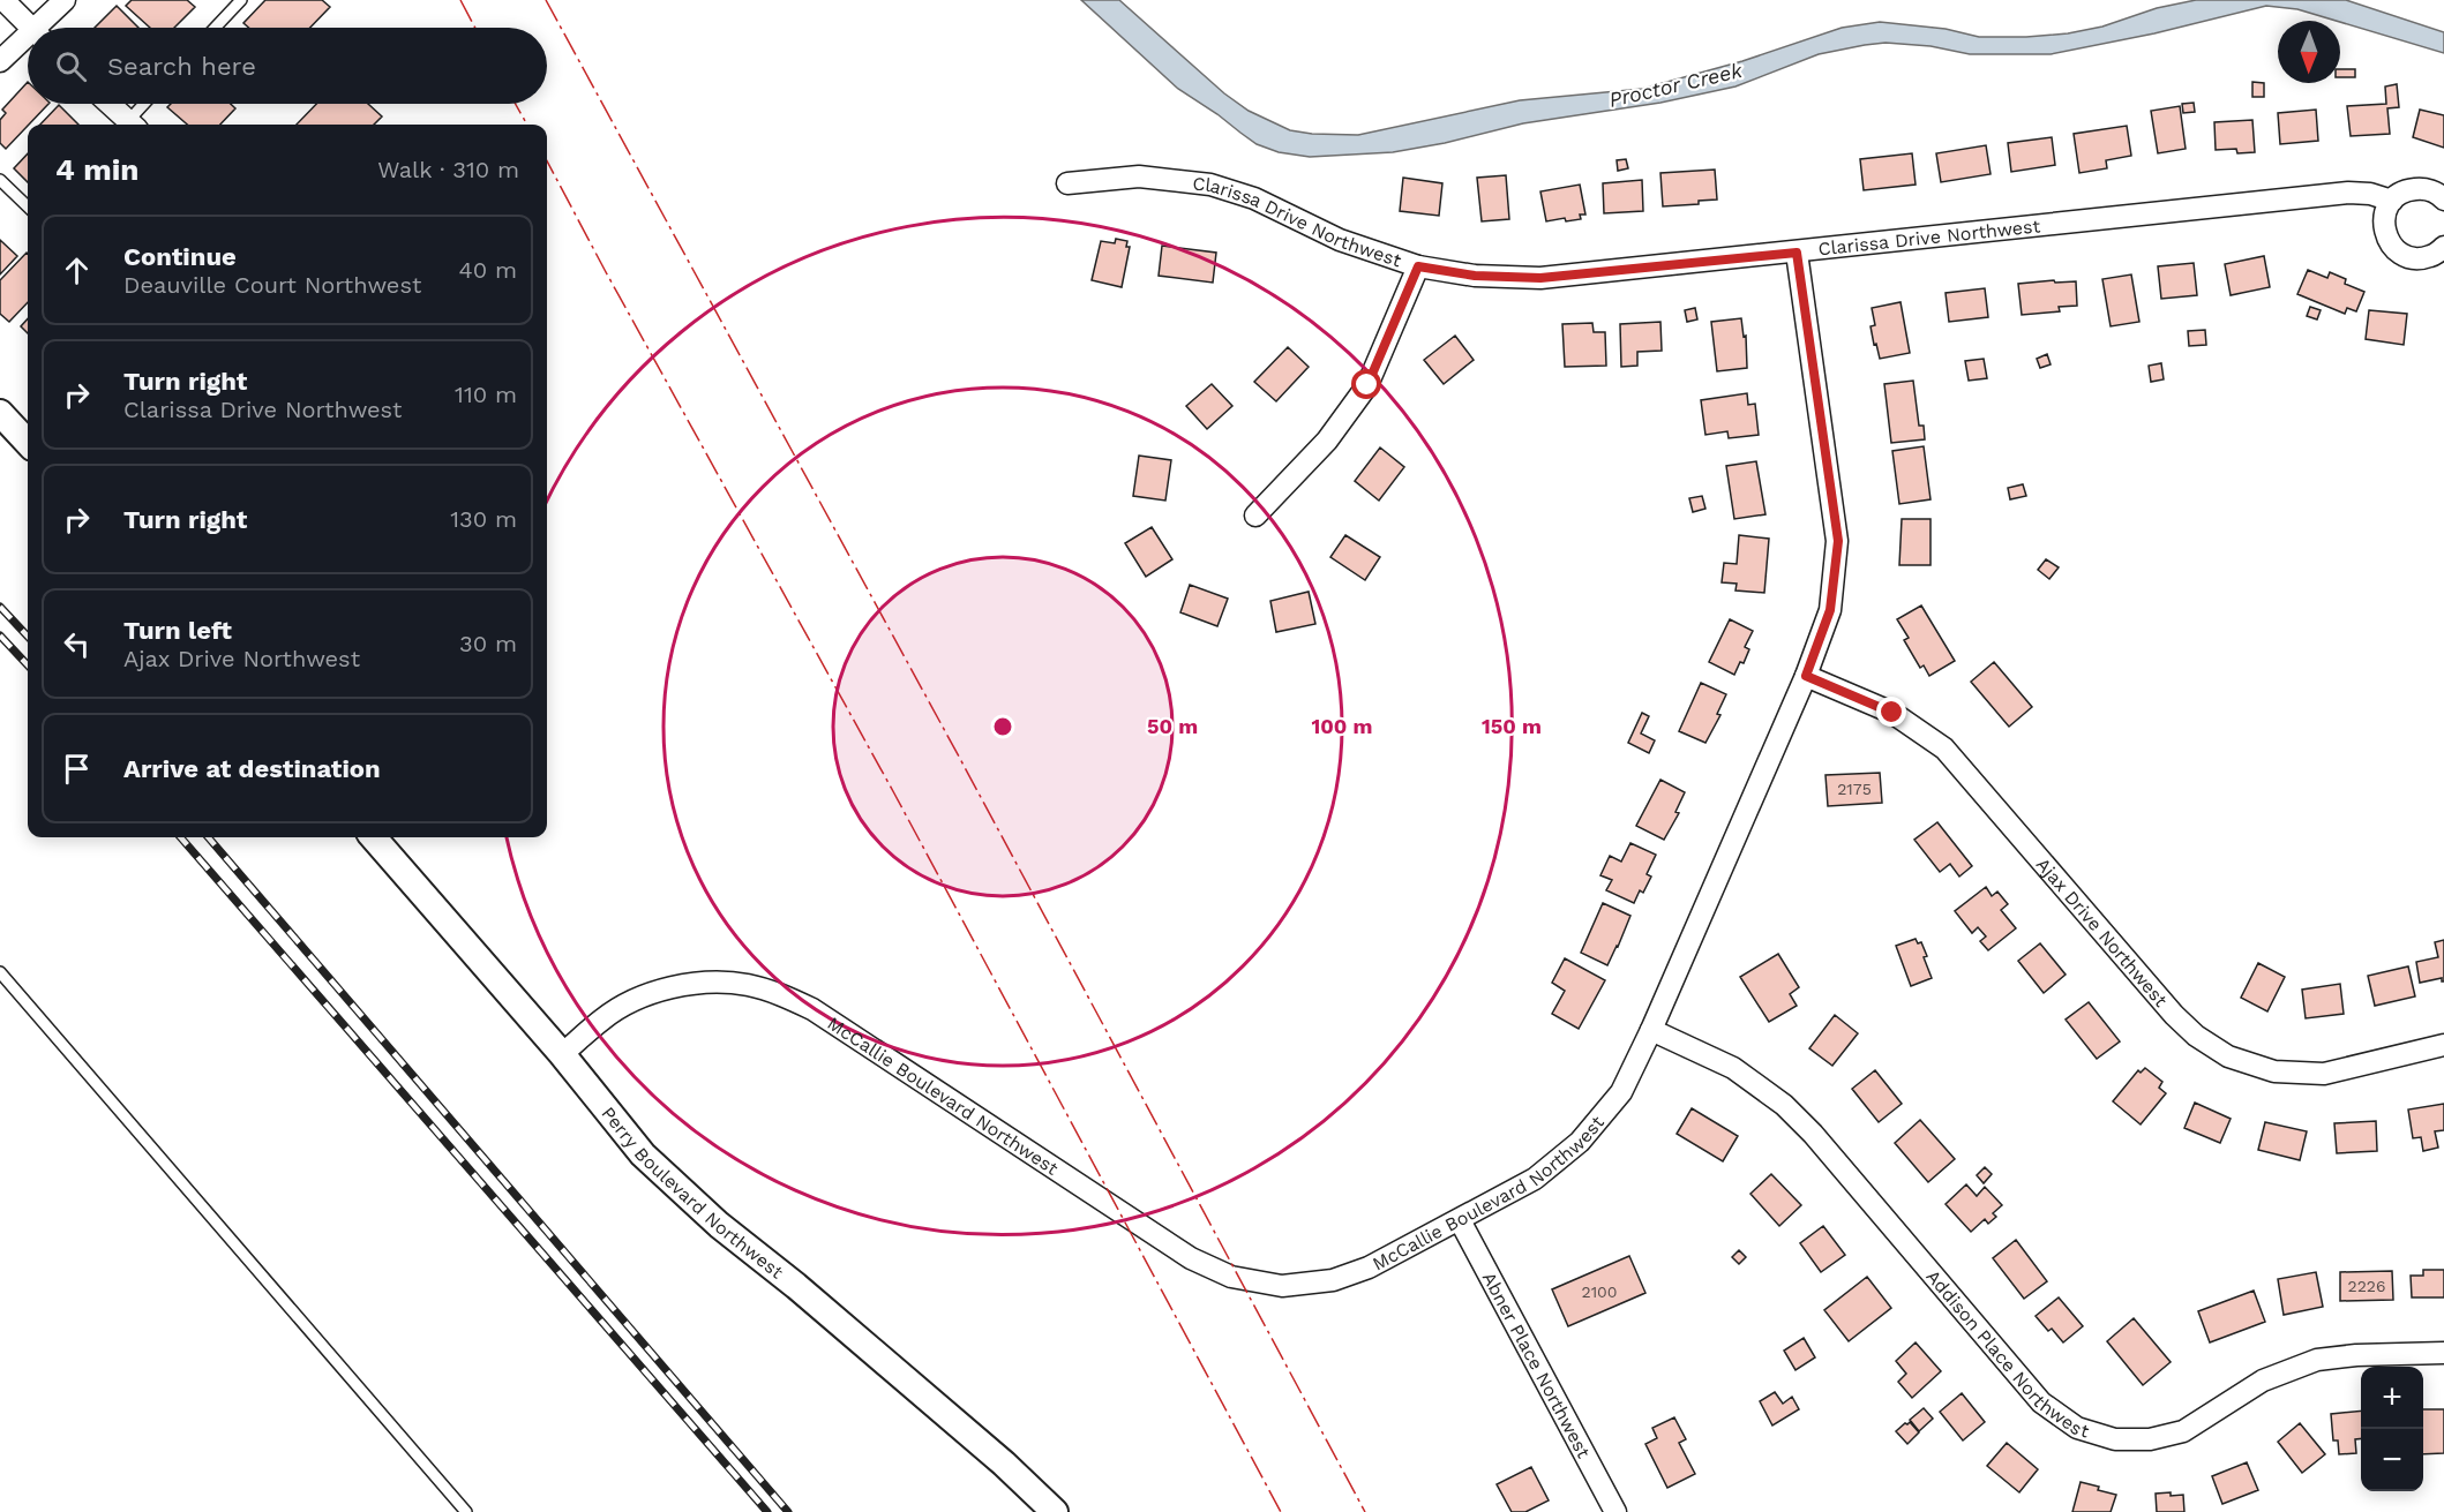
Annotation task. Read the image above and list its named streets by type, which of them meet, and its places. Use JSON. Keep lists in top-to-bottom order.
{
  "streets": {
    "street": [
      "Clarissa Drive Northwest",
      "Ajax Drive Northwest",
      "McCallie Boulevard Northwest",
      "Perry Boulevard Northwest",
      "Addison Place Northwest",
      "Abner Place Northwest"
    ]
  },
  "crossings": [
    ["Clarissa Drive Northwest", "McCallie Boulevard Northwest"],
    ["Ajax Drive Northwest", "McCallie Boulevard Northwest"],
    ["McCallie Boulevard Northwest", "Perry Boulevard Northwest"],
    ["McCallie Boulevard Northwest", "Addison Place Northwest"],
    ["McCallie Boulevard Northwest", "Abner Place Northwest"]
  ],
  "water": ["Proctor Creek"],
  "house_numbers": ["2175", "2226", "2100"],
  "north": "bottom",
  "page": {
    "search": "Search here",
    "heading": ["4 min", "Walk · 310 m"],
    "list": [
      ["Continue", "Deauville Court Northwest", "40 m"],
      ["Turn right", "Clarissa Drive Northwest", "110 m"],
      ["Turn right", "130 m"],
      ["Turn left", "Ajax Drive Northwest", "30 m"],
      "Arrive at destination"
    ],
    "map_buttons": ["+", "−"]
  },
  "rings": ["50 m", "100 m", "150 m"]
}
